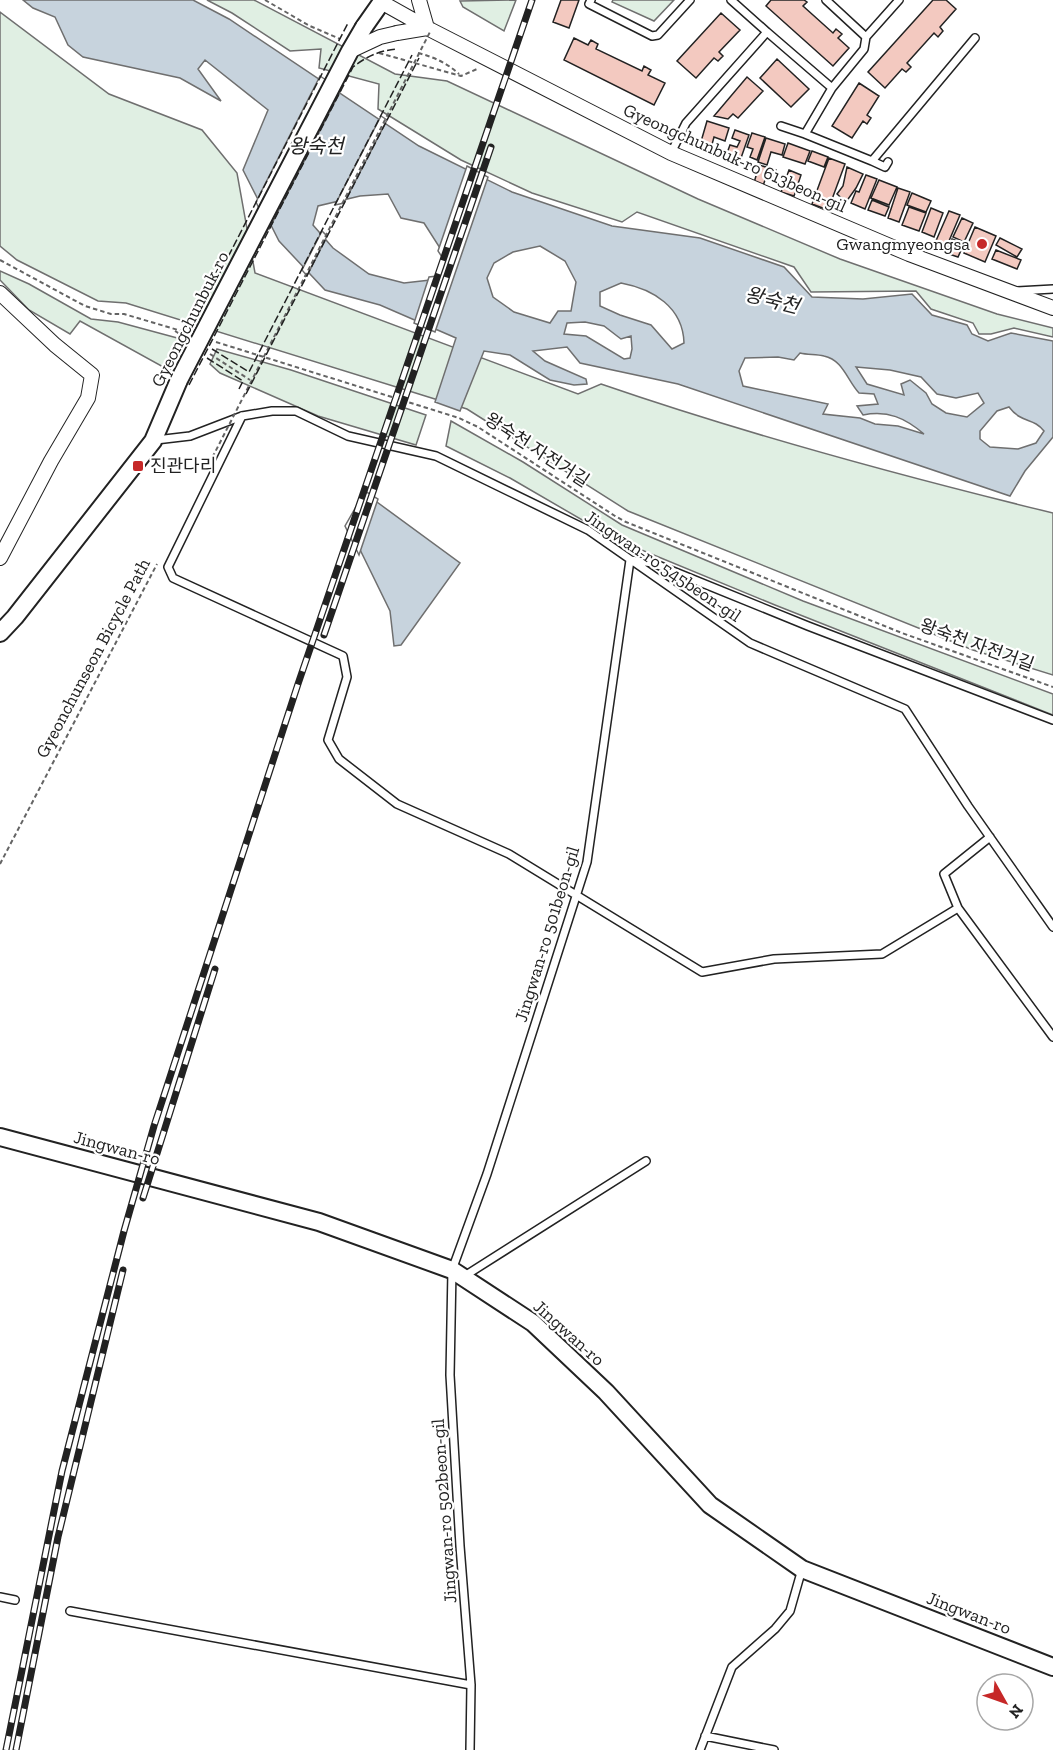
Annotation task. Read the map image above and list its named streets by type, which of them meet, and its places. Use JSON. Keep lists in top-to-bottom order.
{
  "streets": {
    "street": ["Gyeongchunbuk-ro 613beon-gil", "Gyeongchunbuk-ro", "Jingwan-ro"],
    "lane": ["Jingwan-ro 545beon-gil", "Jingwan-ro 501beon-gil", "Jingwan-ro 502beon-gil"],
    "path": ["왕숙천 자전거길", "Gyeonchunseon Bicycle Path"]
  },
  "crossings": [
    ["Gyeongchunbuk-ro 613beon-gil", "Gyeongchunbuk-ro"],
    ["Gyeongchunbuk-ro", "Jingwan-ro 545beon-gil"],
    ["Jingwan-ro 545beon-gil", "Jingwan-ro 501beon-gil"],
    ["Jingwan-ro 501beon-gil", "Jingwan-ro"],
    ["Jingwan-ro 501beon-gil", "Jingwan-ro 502beon-gil"],
    ["Jingwan-ro", "Jingwan-ro 502beon-gil"]
  ],
  "water": ["왕숙천"],
  "places": {
    "other": ["Gwangmyeongsa"],
    "transit": ["진관다리"]
  },
  "north": "bottom right"
}
